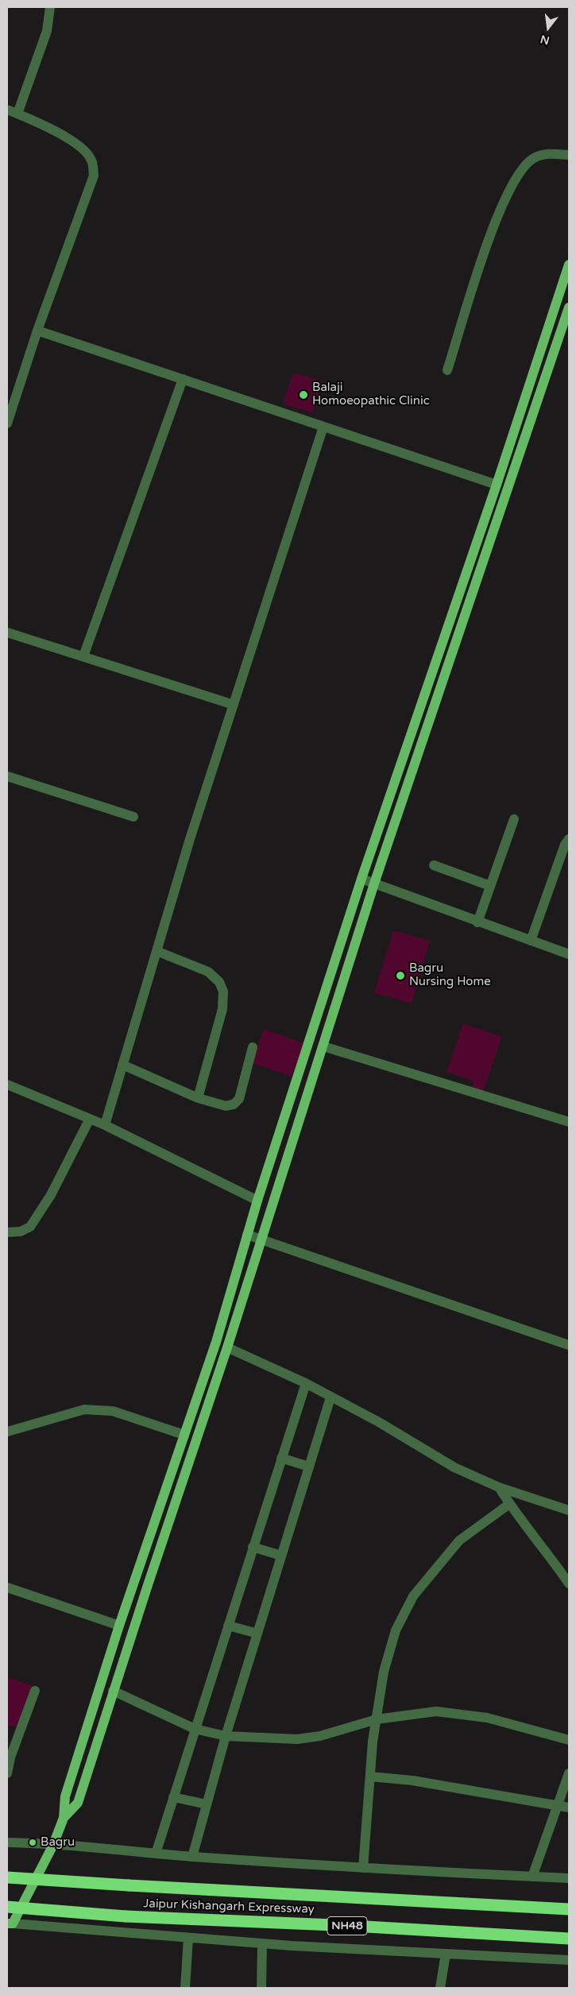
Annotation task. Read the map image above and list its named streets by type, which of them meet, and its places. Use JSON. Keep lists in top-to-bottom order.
{
  "streets": {
    "highway": ["Jaipur Kishangarh Expressway", "NH48"]
  },
  "places": ["Balaji Homoeopathic Clinic", "Bagru Nursing Home", "Bagru"],
  "north": "bottom"
}
